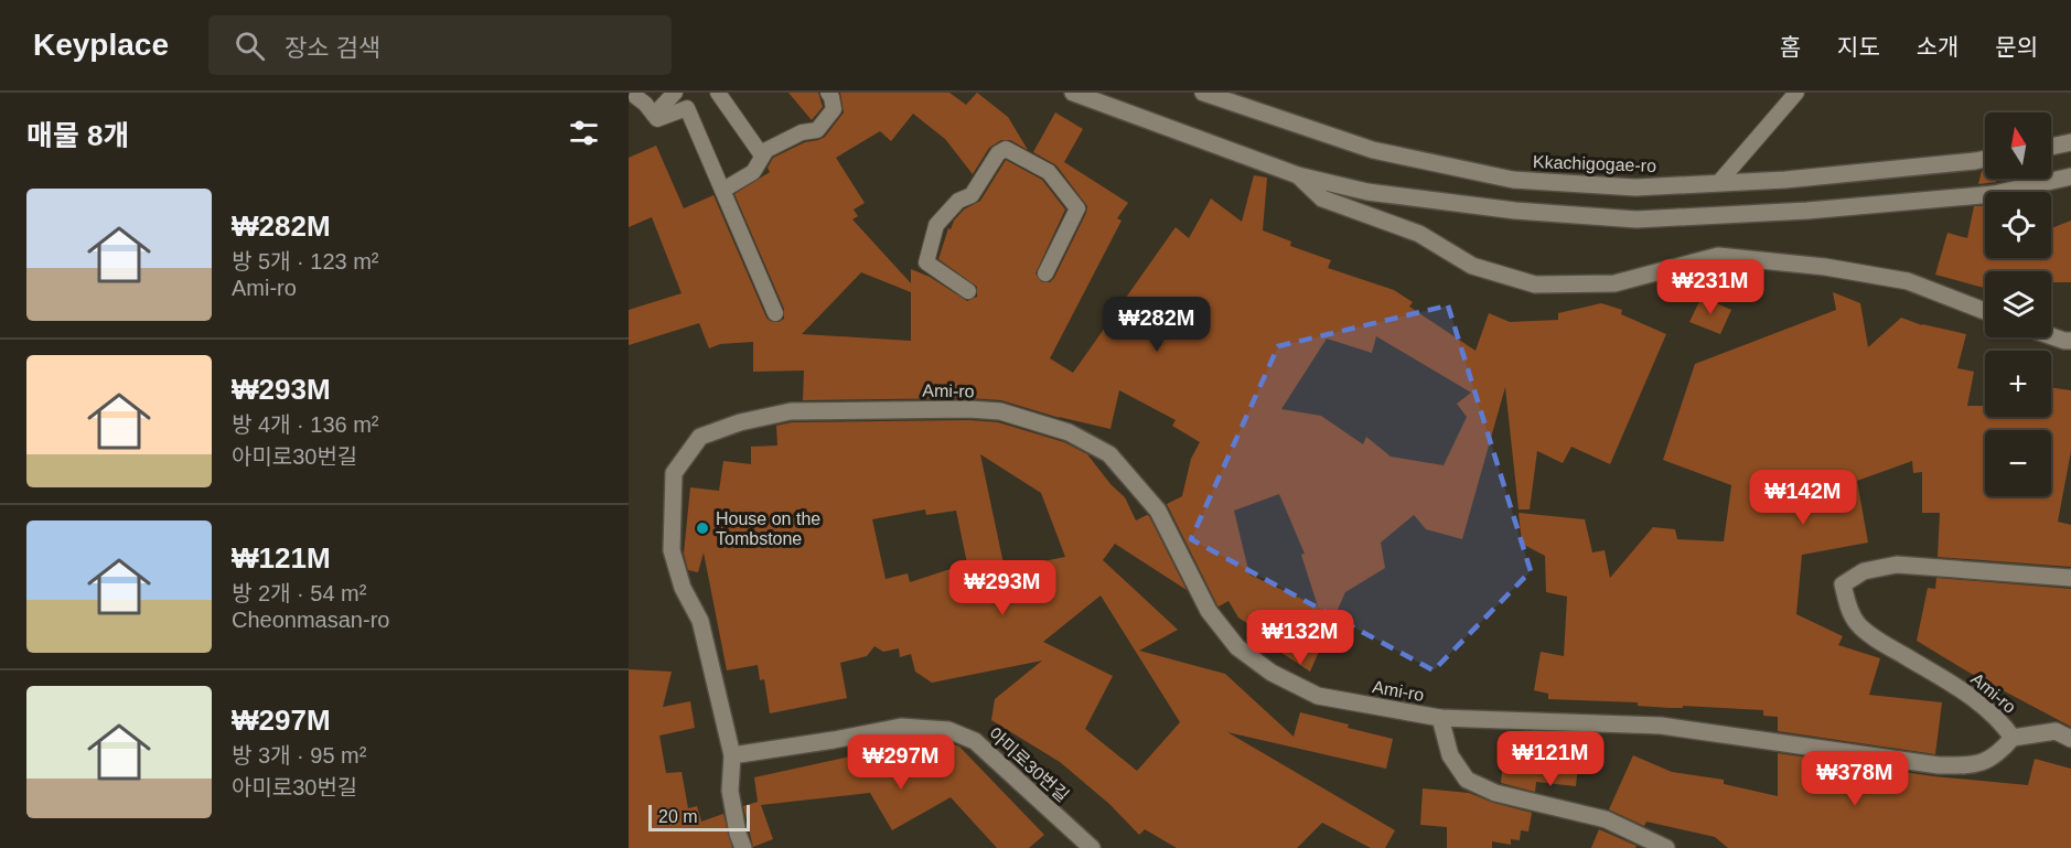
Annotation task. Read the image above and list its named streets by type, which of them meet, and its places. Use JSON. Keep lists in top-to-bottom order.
{
  "streets": {
    "street": ["Kkachigogae-ro", "Ami-ro", "아미로30번길"]
  },
  "crossings": [
    ["Ami-ro", "아미로30번길"]
  ],
  "places": ["House on the Tombstone"],
  "scale_bar": "20 m",
  "north": "top",
  "page": {
    "header": "Keyplace",
    "search": "장소 검색",
    "nav": [
      "홈",
      "지도",
      "소개",
      "문의"
    ],
    "heading": "매물 8개",
    "map_buttons": ["+", "−"],
    "list": [
      {
        "name": "₩282M",
        "note": "방 5개 · 123 m² · Ami-ro"
      },
      {
        "name": "₩293M",
        "note": "방 4개 · 136 m² · 아미로30번길"
      },
      {
        "name": "₩121M",
        "note": "방 2개 · 54 m² · Cheonmasan-ro"
      },
      {
        "name": "₩297M",
        "note": "방 3개 · 95 m² · 아미로30번길"
      }
    ],
    "price": [
      "₩231M",
      "₩282M",
      "₩142M",
      "₩293M",
      "₩132M",
      "₩121M",
      "₩297M",
      "₩378M"
    ],
    "scale": "20 m"
  }
}
